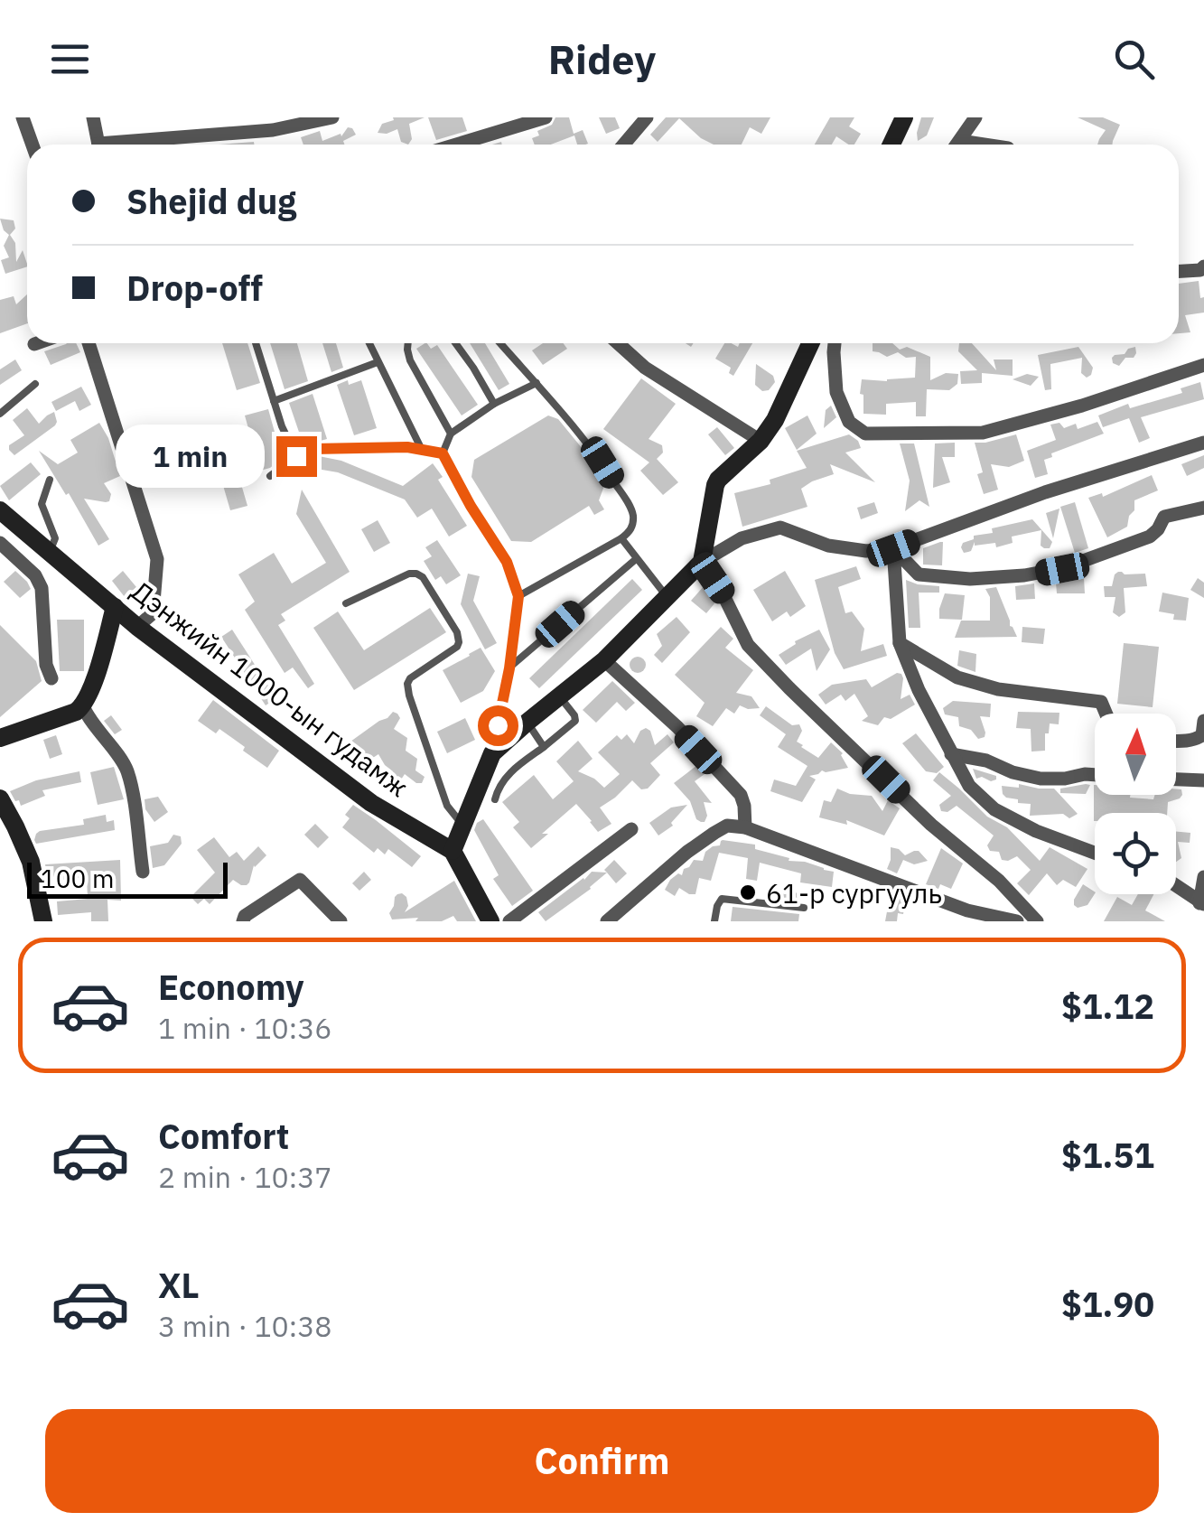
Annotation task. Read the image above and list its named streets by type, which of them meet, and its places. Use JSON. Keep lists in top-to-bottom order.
{
  "streets": {
    "street": ["Дэнжийн 1000-ын гудамж"]
  },
  "places": ["61-р сургууль"],
  "scale_bar": "100 m",
  "north": "top",
  "page": {
    "header": "Ridey",
    "banner": ["Shejid dug", "Drop-off"],
    "bubble": "1 min",
    "scale": "100 m",
    "list": [
      {
        "name": "Economy",
        "note": "1 min · 10:36",
        "value": "$1.12"
      },
      {
        "name": "Comfort",
        "note": "2 min · 10:37",
        "value": "$1.51"
      },
      {
        "name": "XL",
        "note": "3 min · 10:38",
        "value": "$1.90"
      }
    ],
    "buttons": "Confirm"
  }
}
